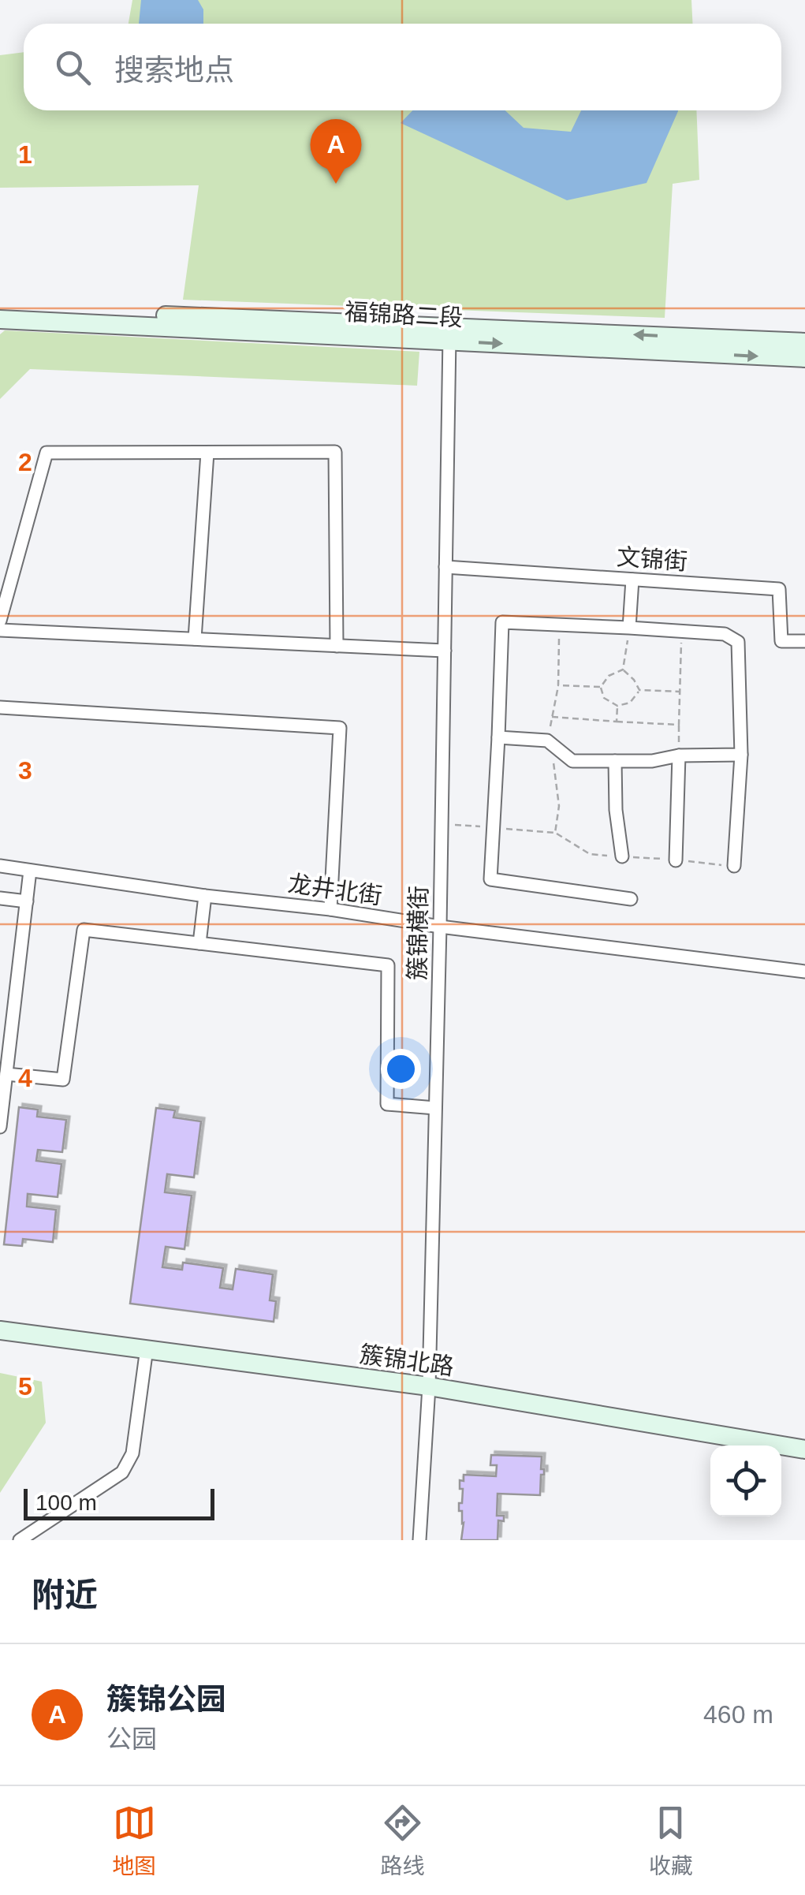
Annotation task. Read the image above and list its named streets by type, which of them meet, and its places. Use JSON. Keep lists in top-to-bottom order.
{
  "streets": {
    "street": [
      "福锦路二段",
      "文锦街",
      "龙井北街",
      "簇锦横街",
      "簇锦北路"
    ]
  },
  "crossings": [
    ["福锦路二段", "簇锦横街"],
    ["文锦街", "簇锦横街"],
    ["龙井北街", "簇锦横街"],
    ["簇锦横街", "簇锦北路"]
  ],
  "scale_bar": "100 m",
  "page": {
    "search": "搜索地点",
    "pins": "A",
    "scale": "100 m",
    "heading": "附近",
    "list": [
      {
        "mark": "A",
        "name": "簇锦公园",
        "note": "公园",
        "value": "460 m"
      }
    ],
    "nav": ["地图", "路线", "收藏"]
  },
  "grid": {
    "rows": [
      "1",
      "2",
      "3",
      "4",
      "5"
    ]
  }
}
